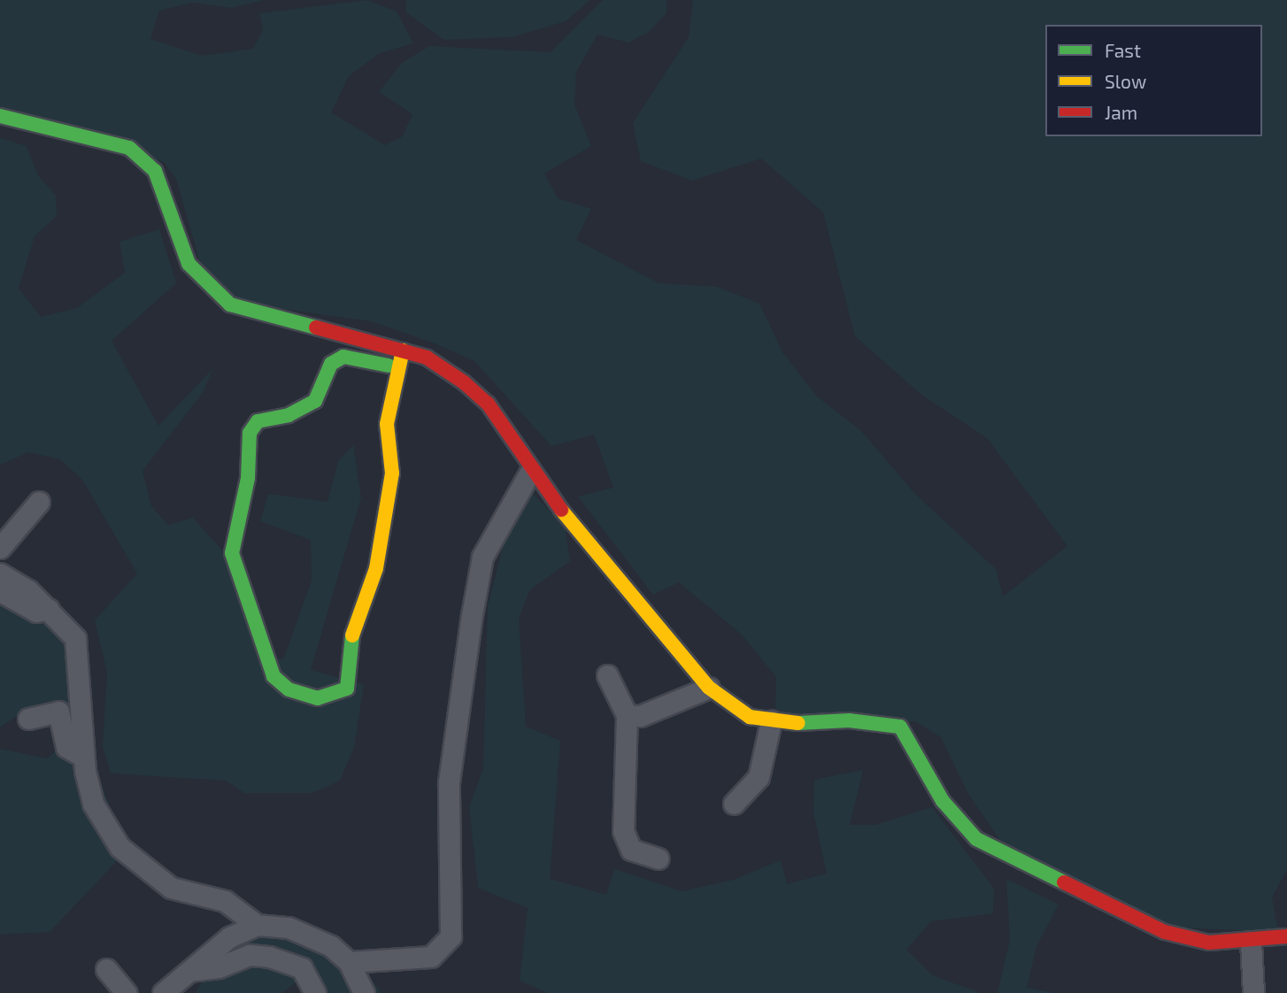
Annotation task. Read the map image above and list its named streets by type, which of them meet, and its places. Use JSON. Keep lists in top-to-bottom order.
{
  "legend": ["Fast", "Slow", "Jam"]
}
